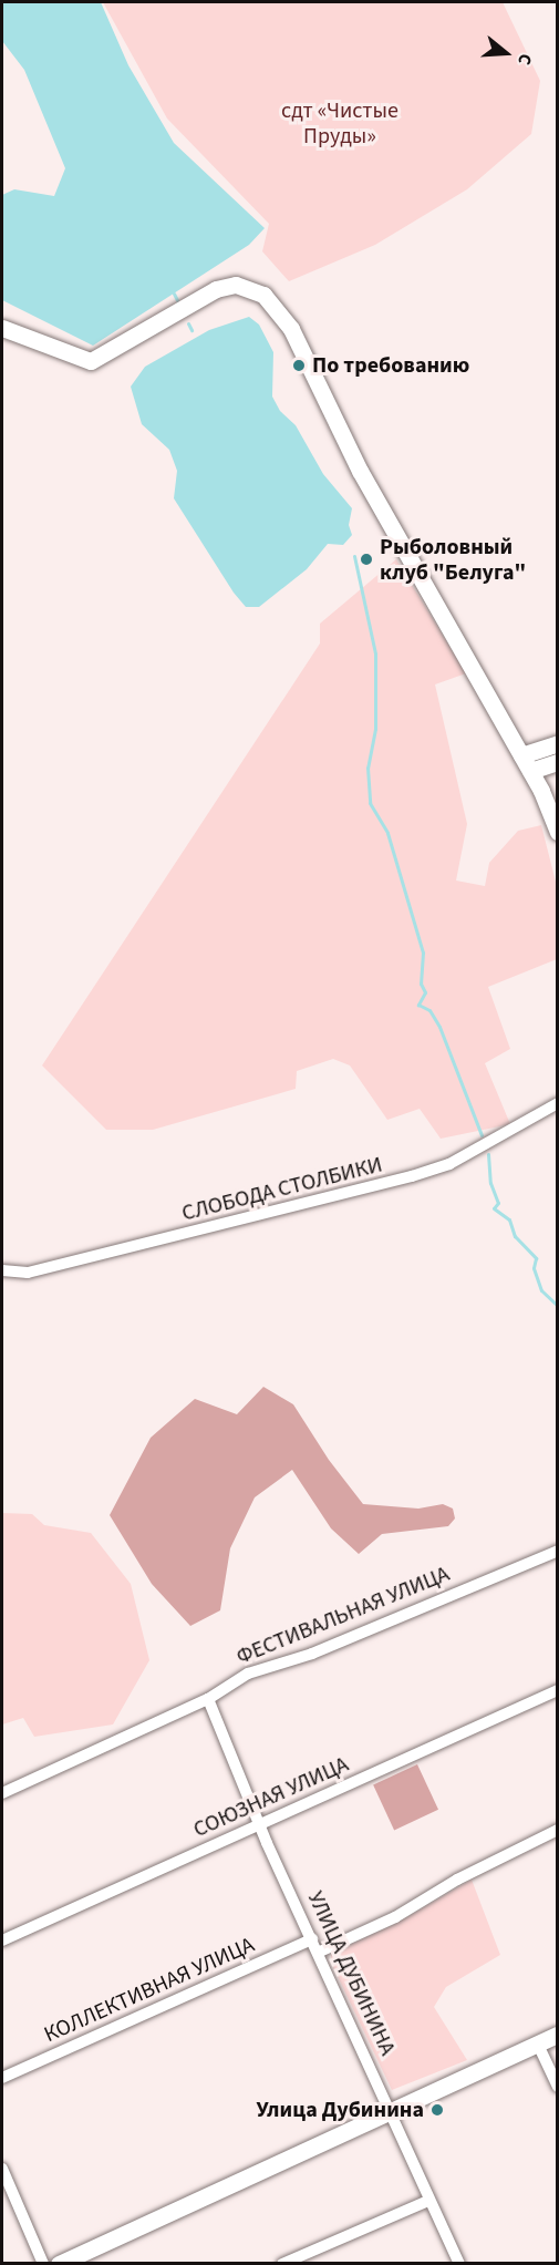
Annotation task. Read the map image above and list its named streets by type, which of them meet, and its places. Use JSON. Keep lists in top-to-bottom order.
{
  "streets": {
    "street": [
      "СЛОБОДА СТОЛБИКИ",
      "ФЕСТИВАЛЬНАЯ УЛИЦА",
      "СОЮЗНАЯ УЛИЦА",
      "УЛИЦА ДУБИНИНА",
      "КОЛЛЕКТИВНАЯ УЛИЦА"
    ]
  },
  "crossings": [
    ["ФЕСТИВАЛЬНАЯ УЛИЦА", "УЛИЦА ДУБИНИНА"],
    ["СОЮЗНАЯ УЛИЦА", "УЛИЦА ДУБИНИНА"],
    ["УЛИЦА ДУБИНИНА", "КОЛЛЕКТИВНАЯ УЛИЦА"]
  ],
  "parks": ["сдт «Чистые Пруды»"],
  "places": ["По требованию", "Рыболовный клуб \"Белуга\"", "Улица Дубинина"],
  "north": "right"
}
